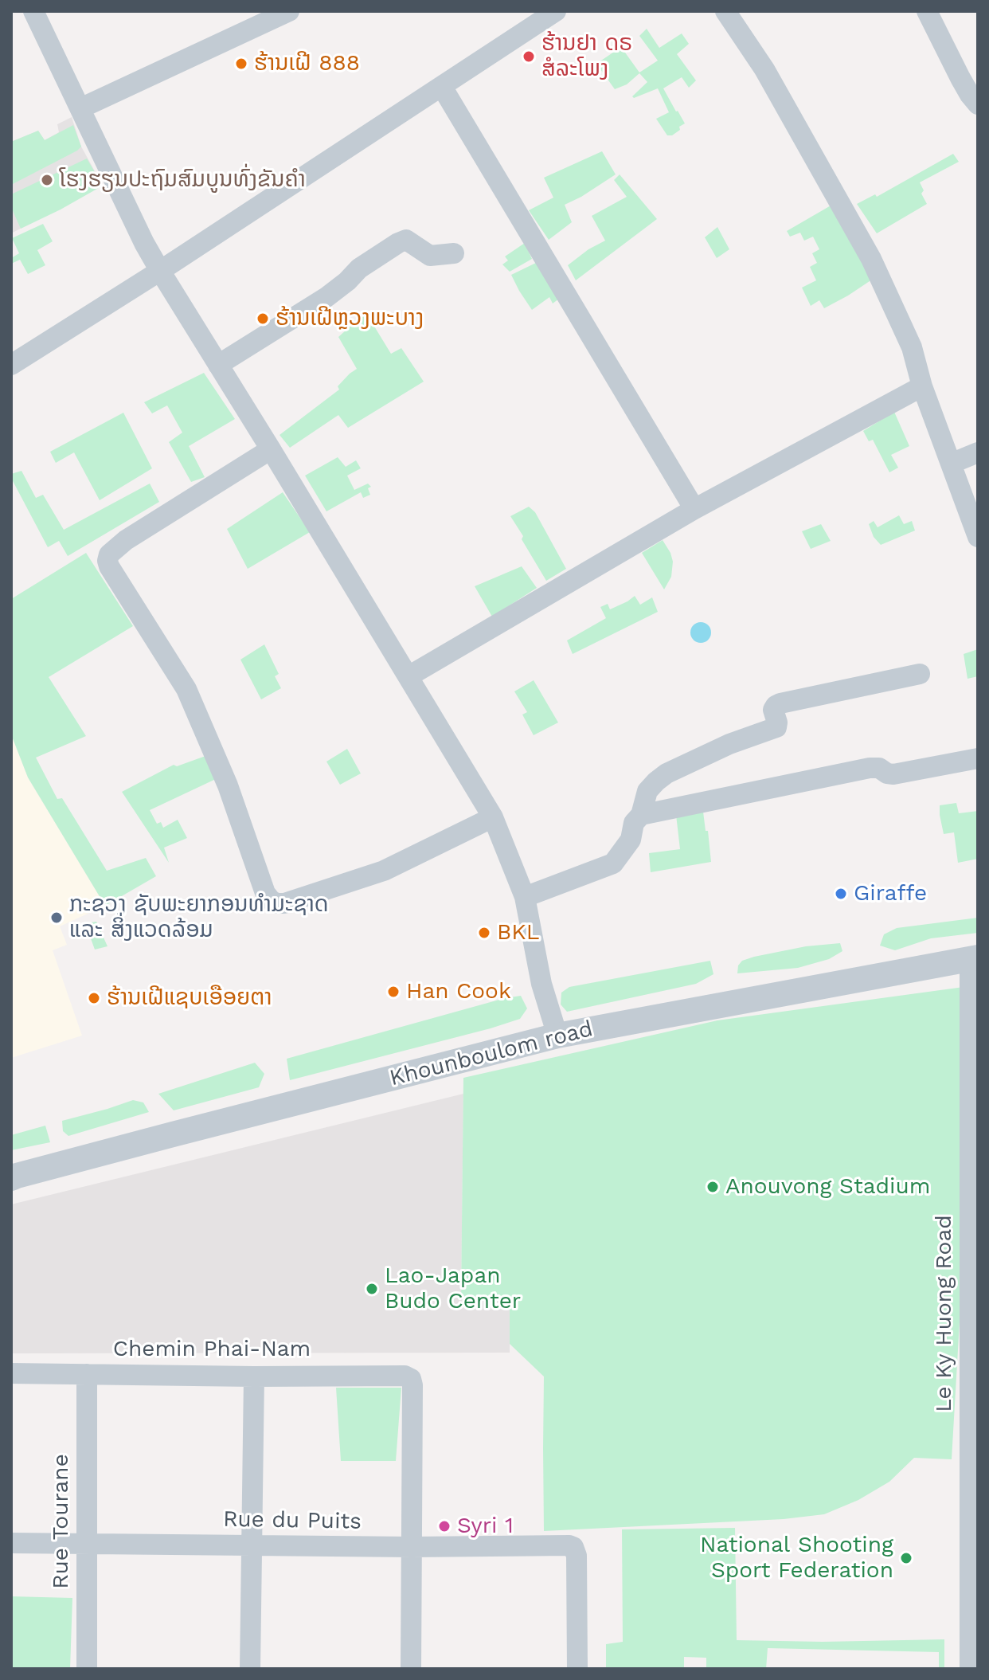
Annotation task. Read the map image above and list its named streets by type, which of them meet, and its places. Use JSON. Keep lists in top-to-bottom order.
{
  "streets": {
    "street": [
      "Khounboulom road",
      "Le Ky Huong Road",
      "Chemin Phai-Nam",
      "Rue du Puits",
      "Rue Tourane"
    ]
  },
  "crossings": [
    ["Khounboulom road", "Le Ky Huong Road"],
    ["Chemin Phai-Nam", "Rue du Puits"],
    ["Chemin Phai-Nam", "Rue Tourane"],
    ["Rue du Puits", "Rue Tourane"]
  ],
  "places": [
    "ຮ້ານຢາ ດຣ ສໍລະໂພງ",
    "ຮ້ານເຝີ 888",
    "ໂຮງຮຽນປະຖົມສົມບູນທົ່ງຂັນຄຳ",
    "ຮ້ານເຝີຫຼວງພະບາງ",
    "Giraffe",
    "ກະຊວງ ຊັບພະຍາກອນທຳມະຊາດ ແລະ ສິ່ງແວດລ້ອມ",
    "BKL",
    "Han Cook",
    "ຮ້ານເຝີແຊບເອືອຍຕາ",
    "Anouvong Stadium",
    "Lao-Japan Budo Center",
    "Syri 1",
    "National Shooting Sport Federation"
  ]
}
